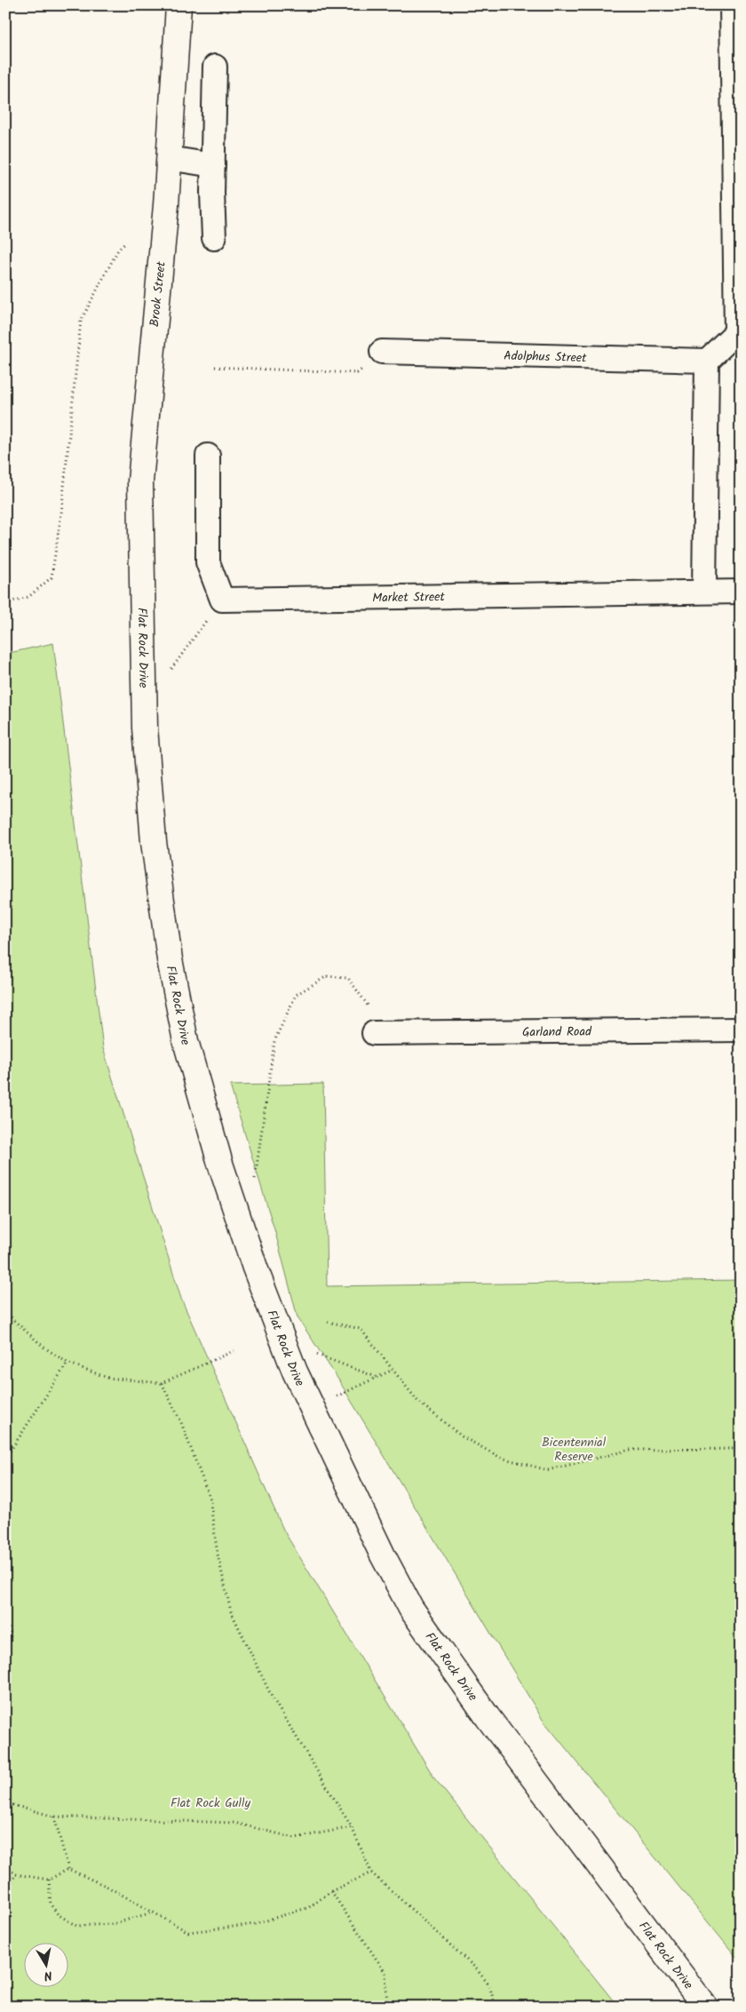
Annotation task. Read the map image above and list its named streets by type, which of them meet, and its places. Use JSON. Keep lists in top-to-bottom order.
{
  "streets": {
    "main road": ["Brook Street", "Flat Rock Drive"],
    "street": ["Adolphus Street", "Market Street", "Garland Road"]
  },
  "crossings": [
    ["Brook Street", "Flat Rock Drive"]
  ],
  "parks": ["Bicentennial Reserve", "Flat Rock Gully"],
  "north": "bottom"
}
